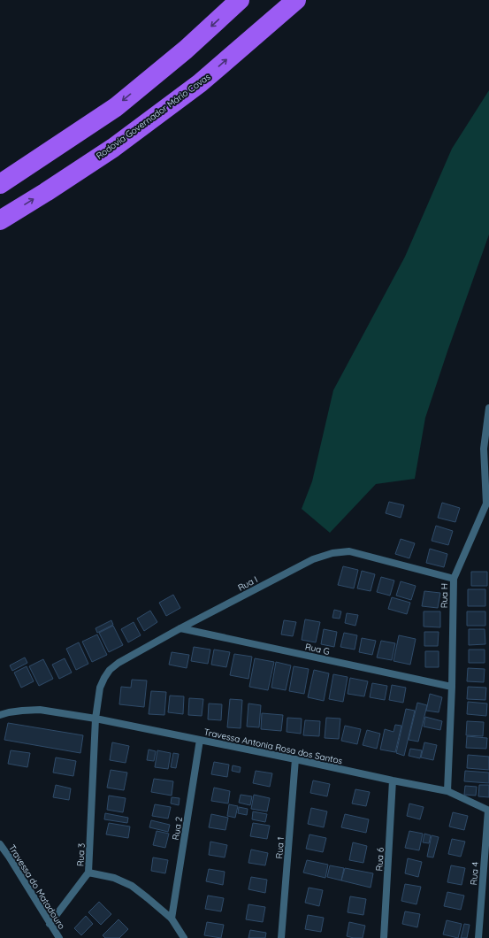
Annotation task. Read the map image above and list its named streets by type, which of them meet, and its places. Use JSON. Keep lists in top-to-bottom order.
{
  "streets": {
    "highway": ["Rodovia Governador Mário Covas"],
    "street": [
      "Rua I",
      "Rua H",
      "Rua G",
      "Travessa Antonia Rosa dos Santos",
      "Rua 2",
      "Rua 1",
      "Rua 3",
      "Rua 6",
      "Rua 4",
      "Travessa do Matadouro"
    ]
  },
  "crossings": [
    ["Rua I", "Rua H"],
    ["Rua I", "Rua G"],
    ["Rua I", "Travessa Antonia Rosa dos Santos"],
    ["Rua I", "Rua 3"],
    ["Rua H", "Rua G"],
    ["Rua H", "Travessa Antonia Rosa dos Santos"],
    ["Travessa Antonia Rosa dos Santos", "Rua 2"],
    ["Travessa Antonia Rosa dos Santos", "Rua 1"],
    ["Travessa Antonia Rosa dos Santos", "Rua 3"],
    ["Travessa Antonia Rosa dos Santos", "Rua 6"],
    ["Travessa Antonia Rosa dos Santos", "Rua 4"],
    ["Rua 2", "Rua 3"]
  ]
}
